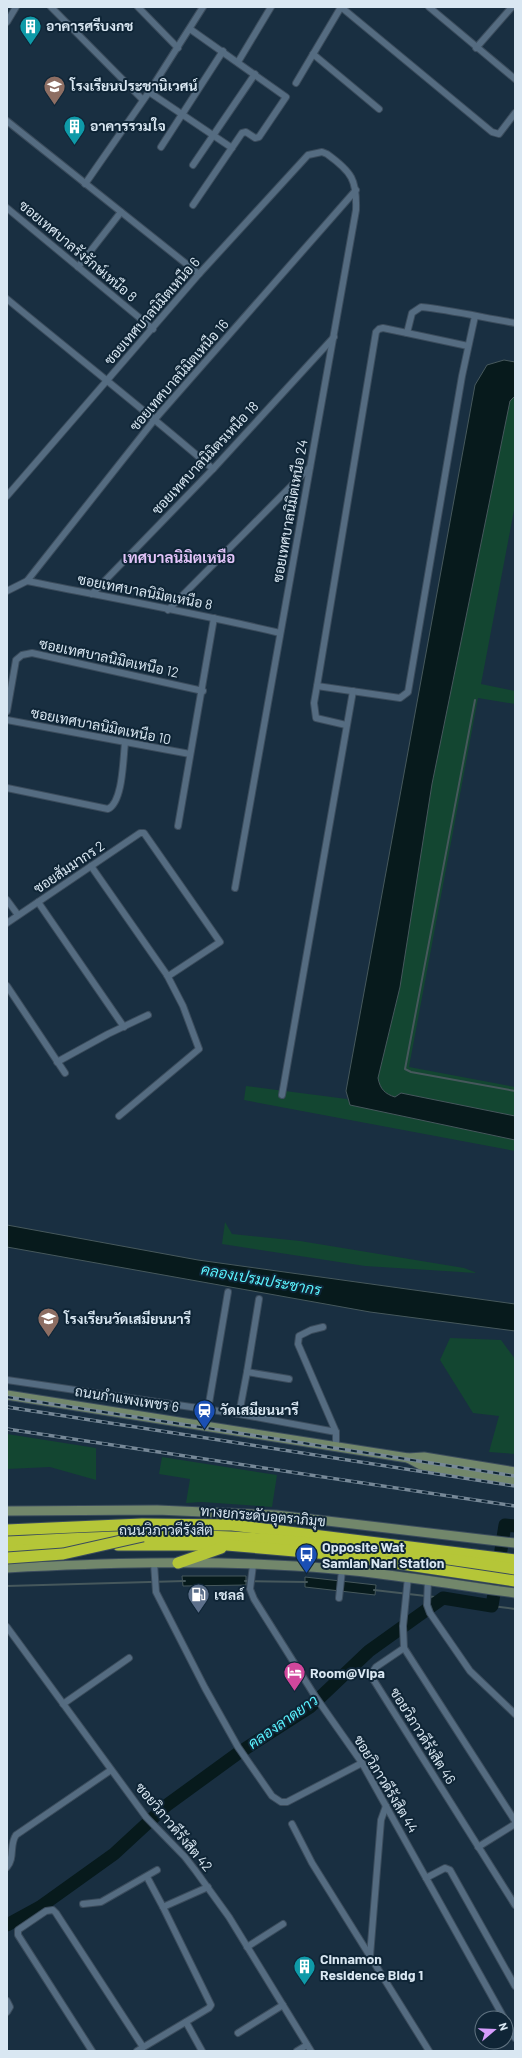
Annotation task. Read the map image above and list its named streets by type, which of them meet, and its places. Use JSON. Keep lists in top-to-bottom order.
{
  "streets": {
    "highway": ["ทางยกระดับอุตราภิมุข", "ถนนวิภาวดีรังสิต"],
    "main road": ["ถนนกำแพงเพชร 6"],
    "street": [
      "ซอยเทศบาลรังรักษ์เหนือ 8",
      "ซอยเทศบาลนิมิตเหนือ 6",
      "ซอยเทศบาลนิมิตเหนือ 16",
      "ซอยเทศบาลนิมิตรเหนือ 18",
      "ซอยเทศบาลนิมิตเหนือ 24",
      "ซอยเทศบาลนิมิตเหนือ 8",
      "ซอยเทศบาลนิมิตเหนือ 12",
      "ซอยเทศบาลนิมิตเหนือ 10",
      "ซอยสัมมากร 2",
      "ซอยวิภาวดีรังสิต 46",
      "ซอยวิภาวดีรังสิต 44",
      "ซอยวิภาวดีรังสิต 42"
    ]
  },
  "crossings": [
    ["ซอยเทศบาลรังรักษ์เหนือ 8", "ซอยเทศบาลนิมิตเหนือ 6"],
    ["ซอยเทศบาลนิมิตเหนือ 6", "ซอยเทศบาลนิมิตเหนือ 24"],
    ["ซอยเทศบาลนิมิตเหนือ 16", "ซอยเทศบาลนิมิตเหนือ 24"],
    ["ซอยเทศบาลนิมิตเหนือ 16", "ซอยเทศบาลนิมิตเหนือ 8"],
    ["ซอยเทศบาลนิมิตรเหนือ 18", "ซอยเทศบาลนิมิตเหนือ 24"],
    ["ซอยเทศบาลนิมิตรเหนือ 18", "ซอยเทศบาลนิมิตเหนือ 8"],
    ["ซอยเทศบาลนิมิตเหนือ 24", "ซอยเทศบาลนิมิตเหนือ 8"],
    ["ทางยกระดับอุตราภิมุข", "ถนนวิภาวดีรังสิต"]
  ],
  "districts": ["เทศบาลนิมิตเหนือ"],
  "water": ["คลองเปรมประชากร", "คลองลาดยาว"],
  "places": {
    "building": ["อาคารศรีบงกช", "อาคารรวมใจ", "Cinnamon Residence Bldg 1"],
    "school or university": ["โรงเรียนประชานิเวศน์", "โรงเรียนวัดเสมียนนารี"],
    "station": ["วัดเสมียนนารี"],
    "bus stop": ["Opposite Wat Samian Nari Station"],
    "fuel station": ["เชลล์"],
    "hotel": ["Room@Vipa"]
  },
  "north": "right"
}
